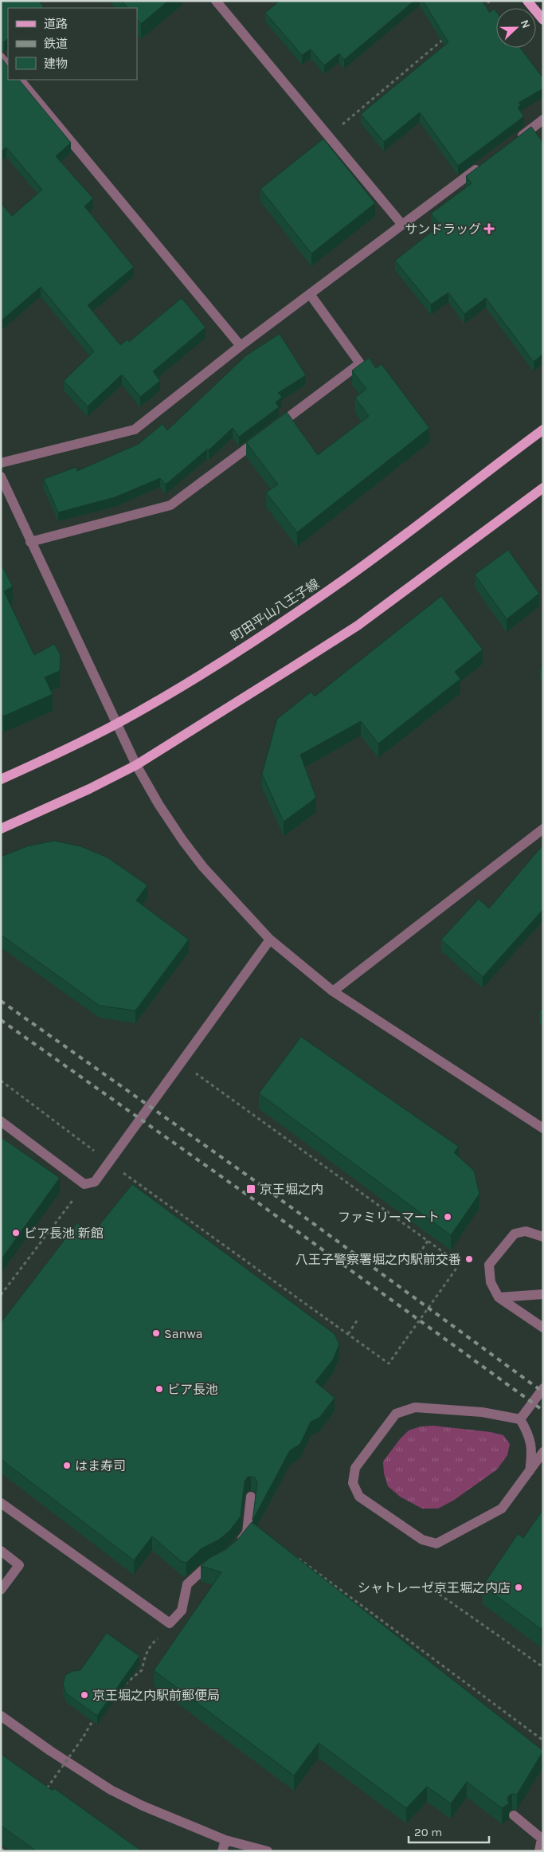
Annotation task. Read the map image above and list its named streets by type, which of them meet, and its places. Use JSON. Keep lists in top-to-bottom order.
{
  "streets": {
    "main road": ["町田平山八王子線"]
  },
  "places": {
    "health": ["サンドラッグ"],
    "transit": ["京王堀之内"],
    "other": [
      "ファミリーマート",
      "ビア長池 新館",
      "八王子警察署堀之内駅前交番",
      "Sanwa",
      "ビア長池",
      "はま寿司",
      "シャトレーゼ京王堀之内店",
      "京王堀之内駅前郵便局"
    ]
  },
  "legend": ["道路", "鉄道", "建物"],
  "scale_bar": "20 m",
  "north": "right"
}
